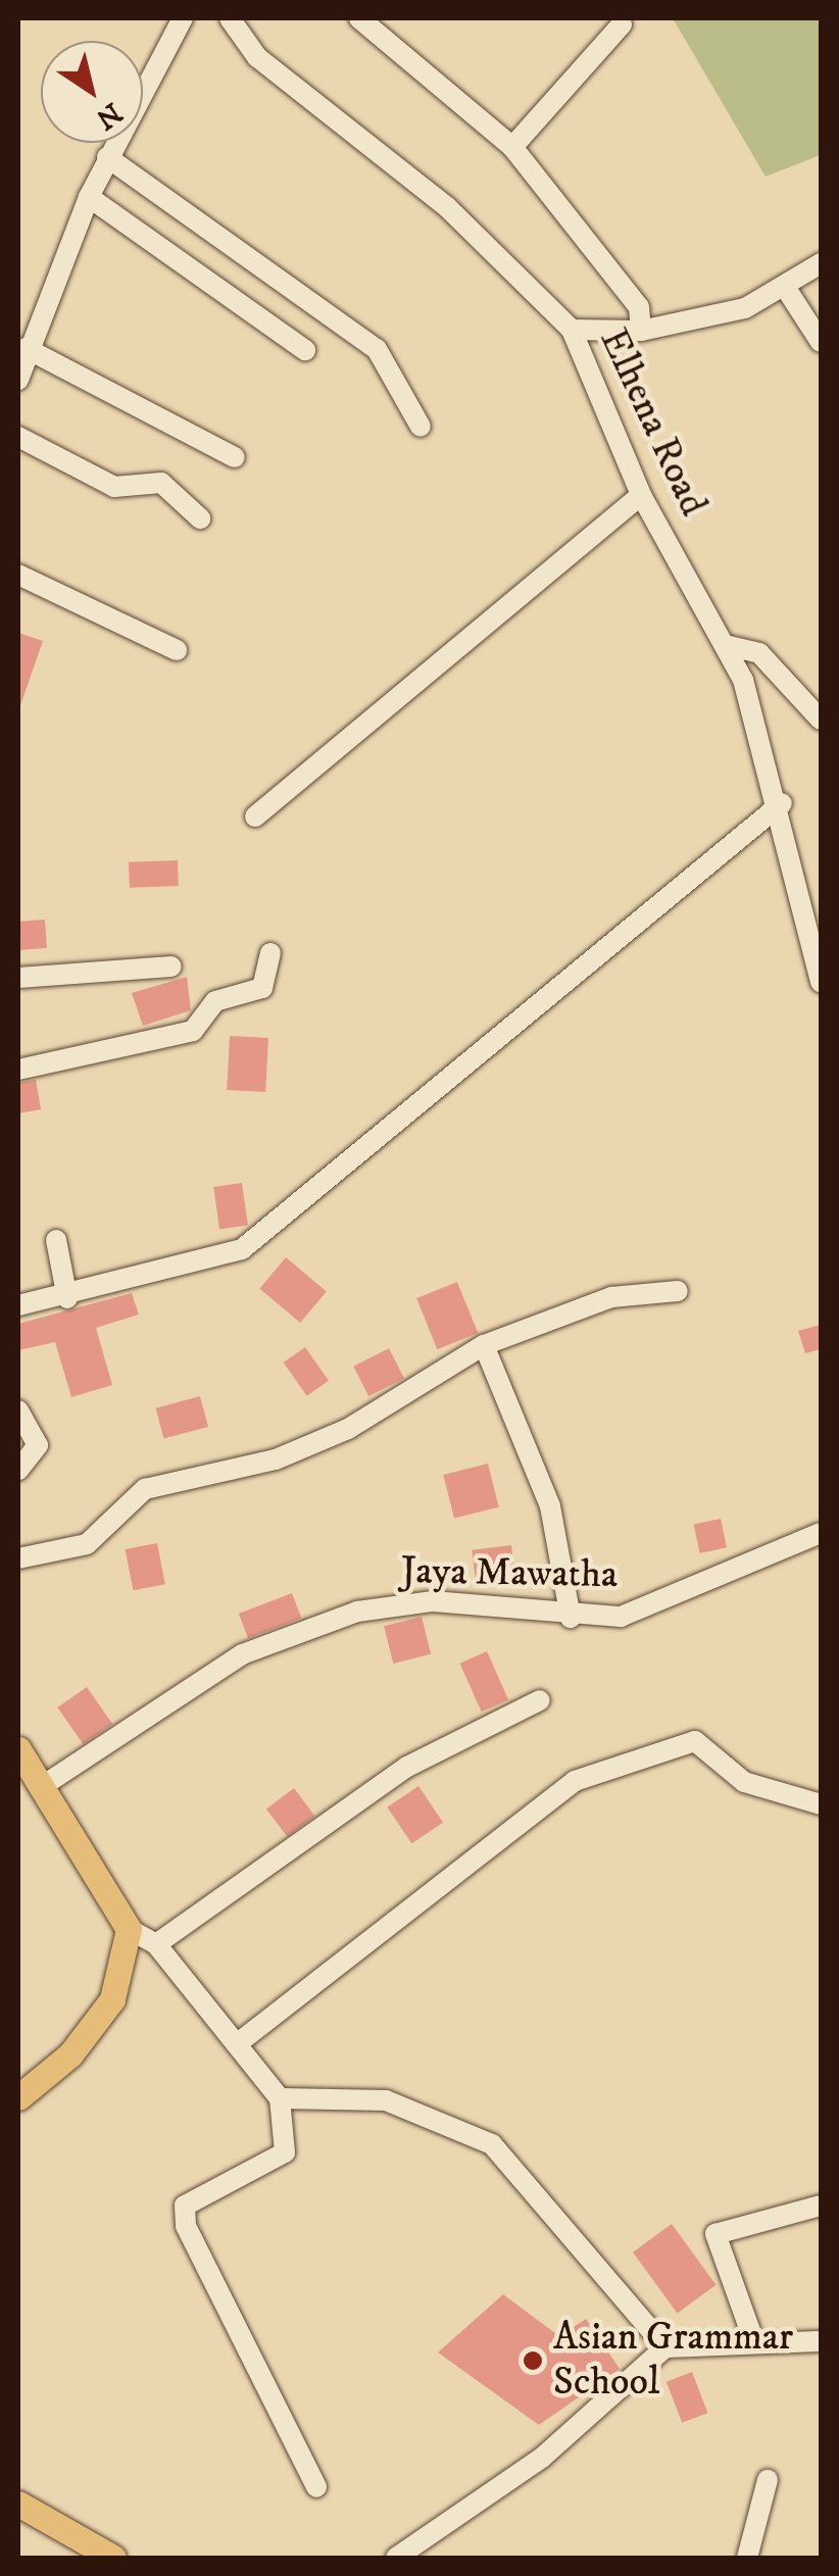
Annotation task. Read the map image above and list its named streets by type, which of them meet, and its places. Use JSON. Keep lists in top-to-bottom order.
{
  "streets": {
    "street": ["Elhena Road", "Jaya Mawatha"]
  },
  "places": ["Asian Grammar School"],
  "north": "bottom right"
}
